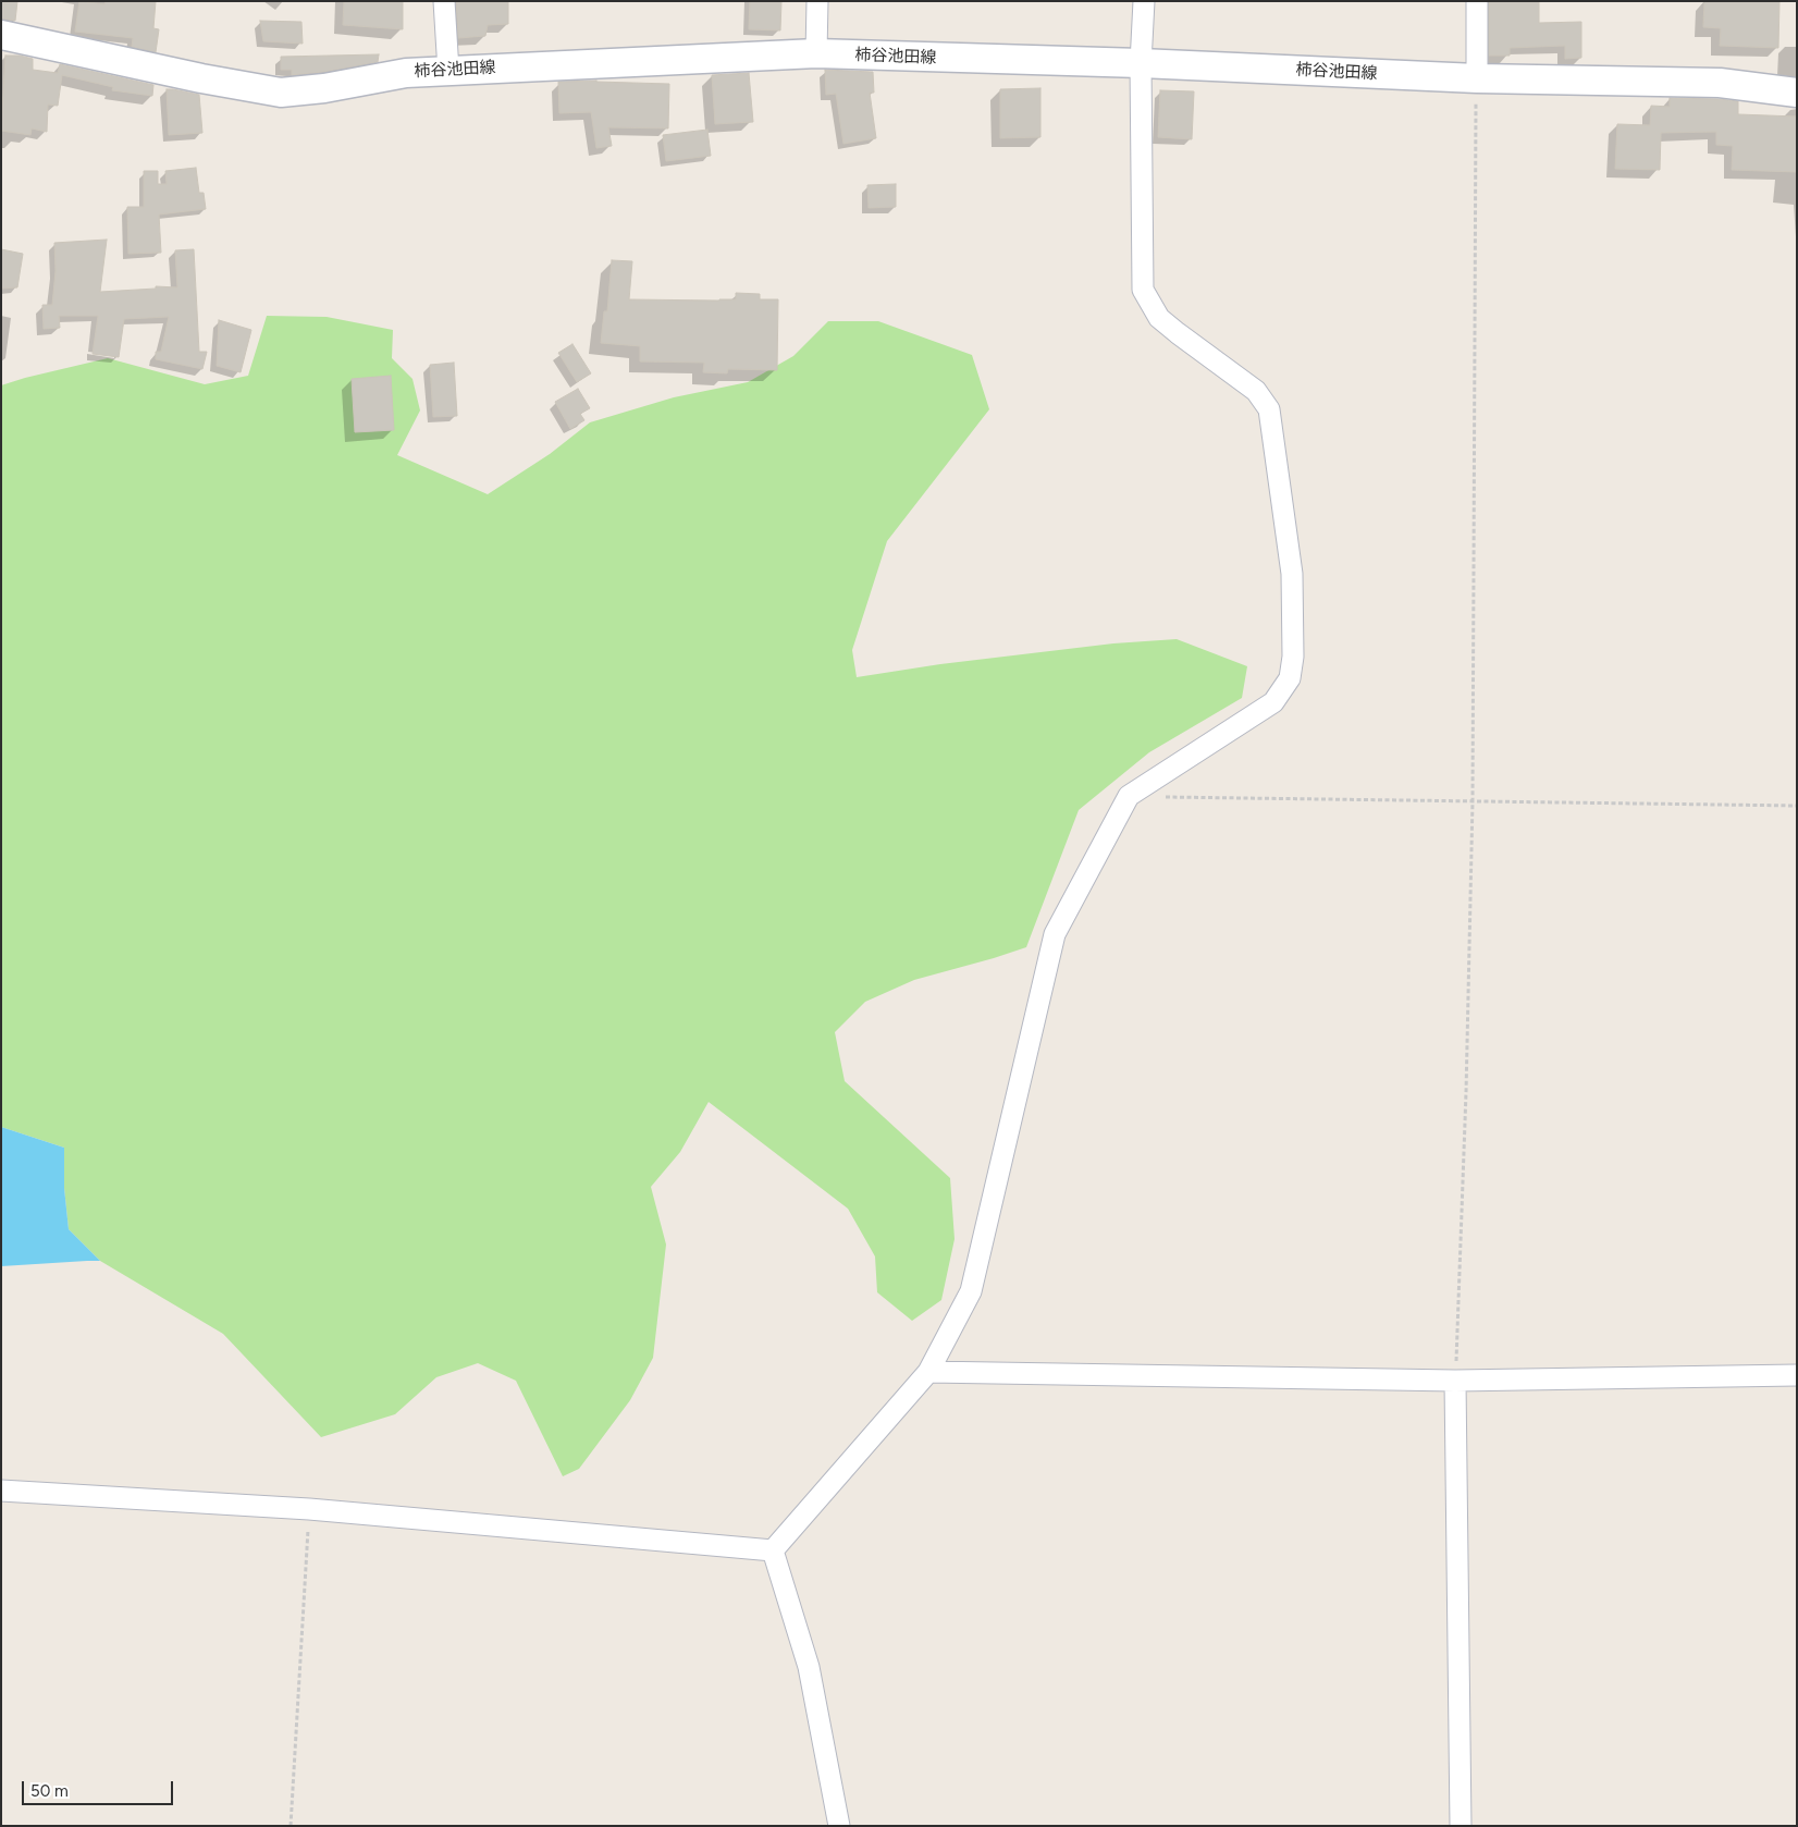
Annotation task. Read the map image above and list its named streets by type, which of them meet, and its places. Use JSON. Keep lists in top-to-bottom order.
{
  "streets": {
    "main road": ["柿谷池田線"]
  },
  "scale_bar": "50 m"
}
